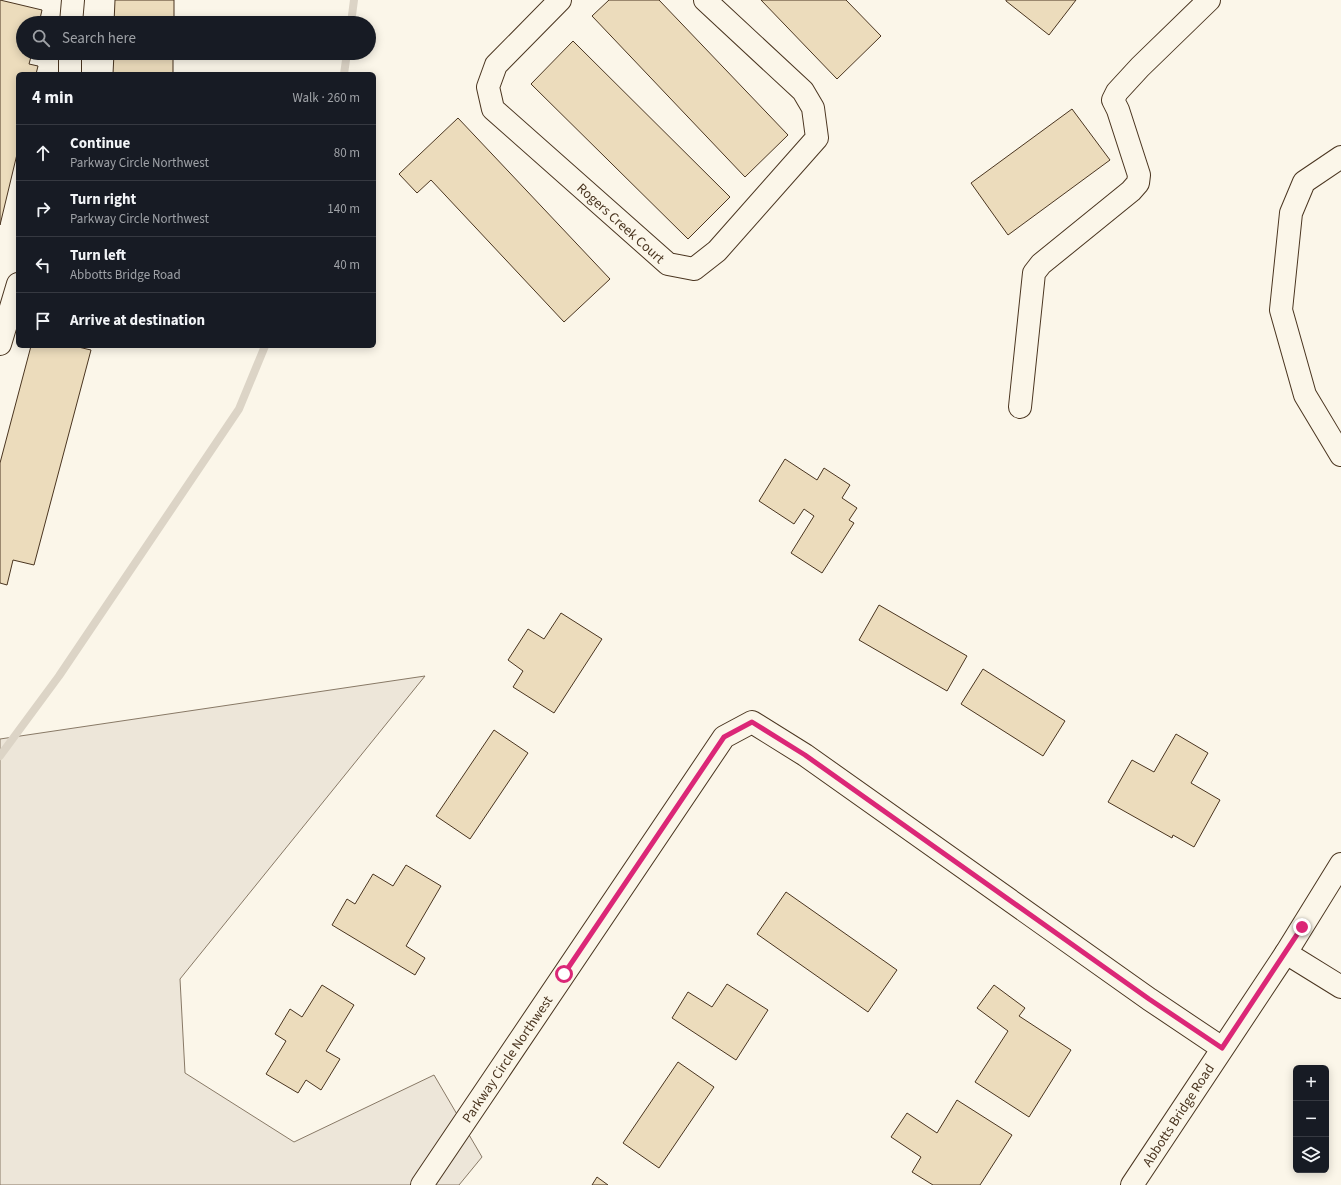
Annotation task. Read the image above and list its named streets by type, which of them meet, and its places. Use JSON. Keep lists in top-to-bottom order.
{
  "streets": {
    "street": ["Rogers Creek Court", "Parkway Circle Northwest", "Abbotts Bridge Road"]
  },
  "crossings": [
    ["Parkway Circle Northwest", "Abbotts Bridge Road"]
  ],
  "page": {
    "search": "Search here",
    "heading": ["4 min", "Walk · 260 m"],
    "list": [
      ["Continue", "Parkway Circle Northwest", "80 m"],
      ["Turn right", "Parkway Circle Northwest", "140 m"],
      ["Turn left", "Abbotts Bridge Road", "40 m"],
      "Arrive at destination"
    ],
    "map_buttons": ["+", "−"]
  }
}
